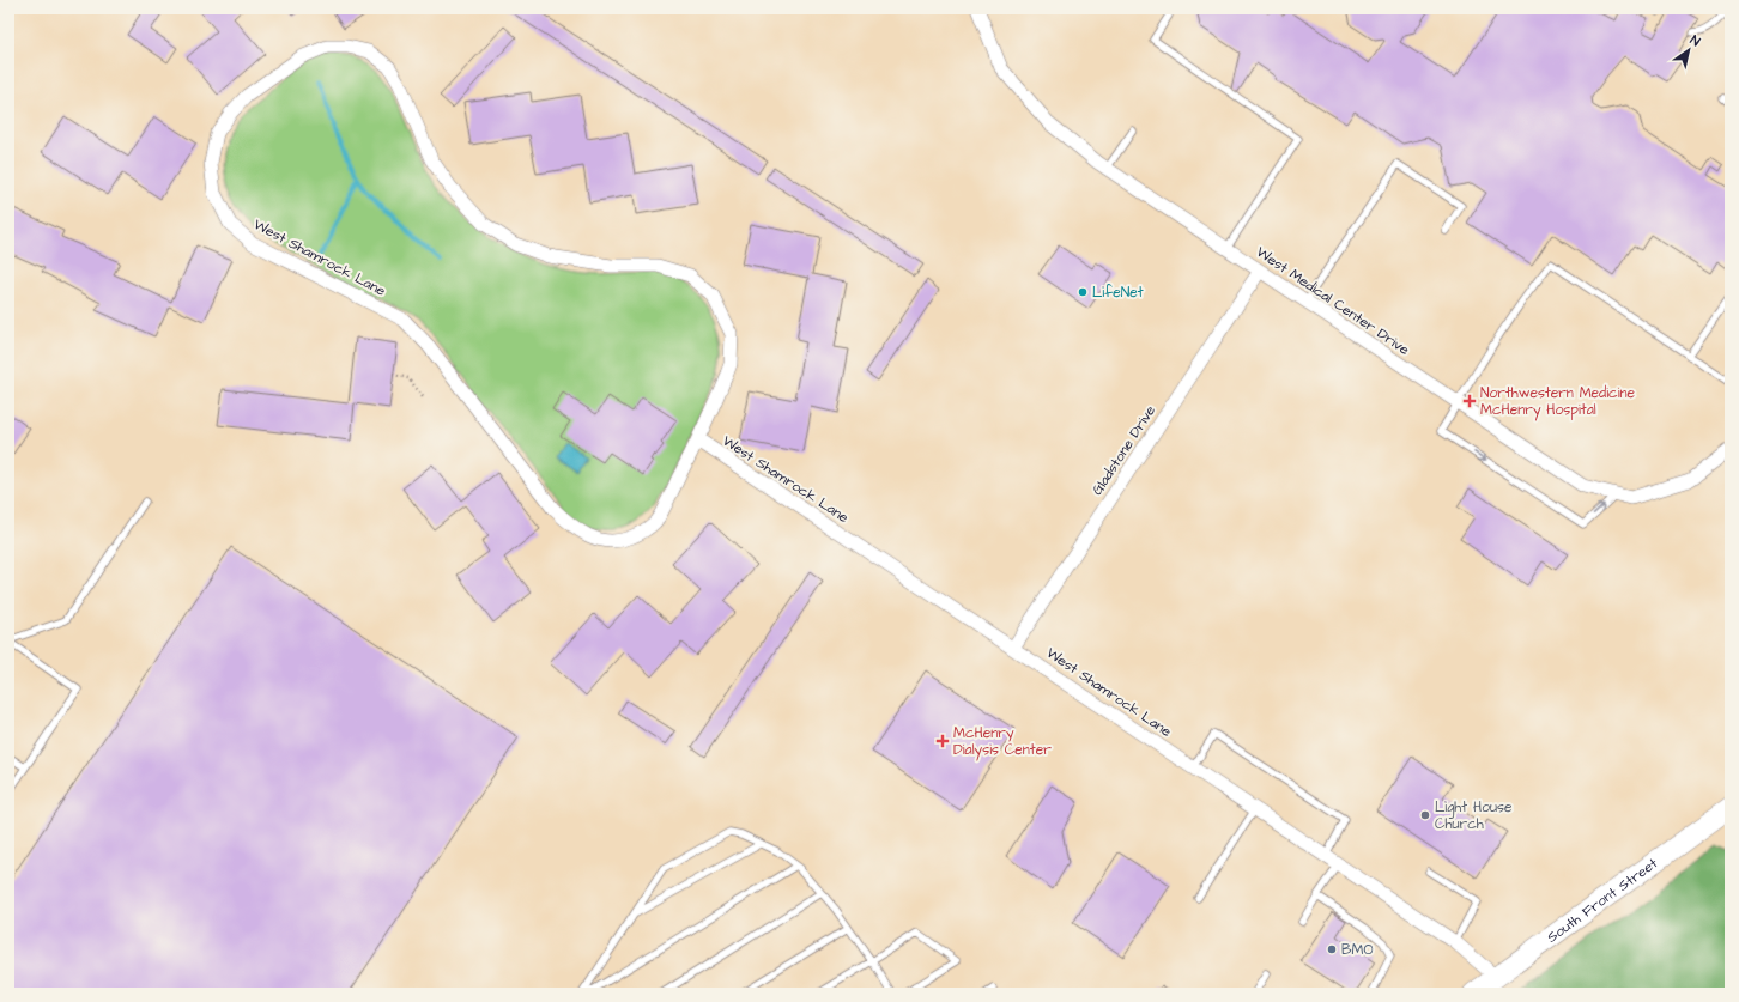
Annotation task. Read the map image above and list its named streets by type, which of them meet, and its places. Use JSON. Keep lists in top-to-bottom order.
{
  "streets": {
    "main road": ["South Front Street"],
    "street": ["West Shamrock Lane", "West Medical Center Drive", "Gladstone Drive"]
  },
  "crossings": [
    ["West Shamrock Lane", "Gladstone Drive"],
    ["West Shamrock Lane", "South Front Street"],
    ["West Medical Center Drive", "Gladstone Drive"]
  ],
  "places": {
    "other": ["LifeNet", "Light House Church", "BMO"],
    "health": ["Northwestern Medicine McHenry Hospital", "McHenry Dialysis Center"]
  },
  "north": "top right"
}
